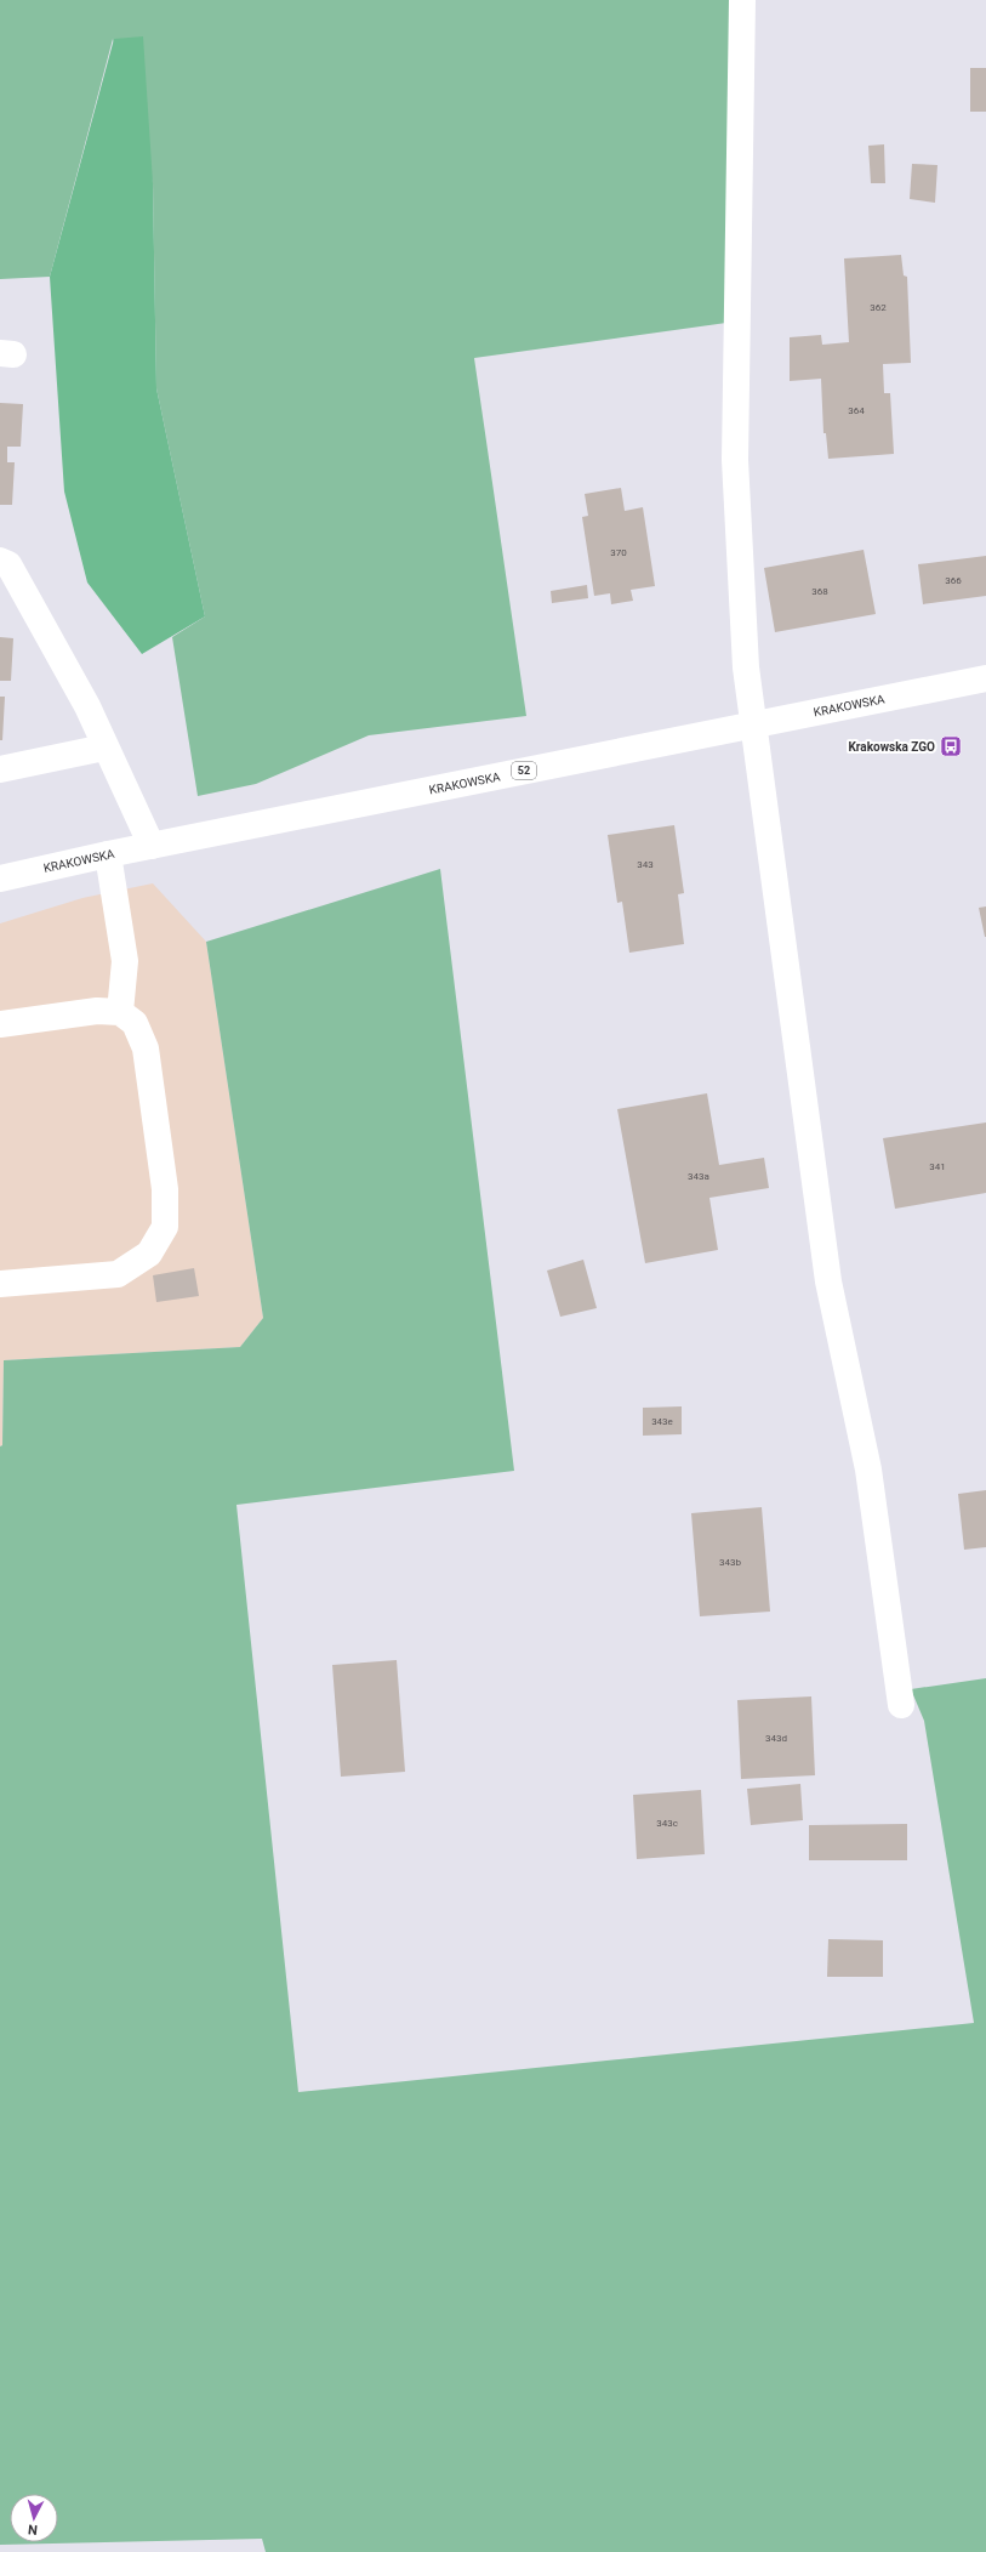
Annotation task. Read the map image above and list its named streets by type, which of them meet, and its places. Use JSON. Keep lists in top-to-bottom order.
{
  "streets": {
    "main road": ["KRAKOWSKA", "52"]
  },
  "places": {
    "bus stop": ["Krakowska ZGO"]
  },
  "house_numbers": [
    "362",
    "364",
    "370",
    "366",
    "368",
    "343",
    "341",
    "343a",
    "343e",
    "343b",
    "343d",
    "343c"
  ],
  "north": "bottom"
}
